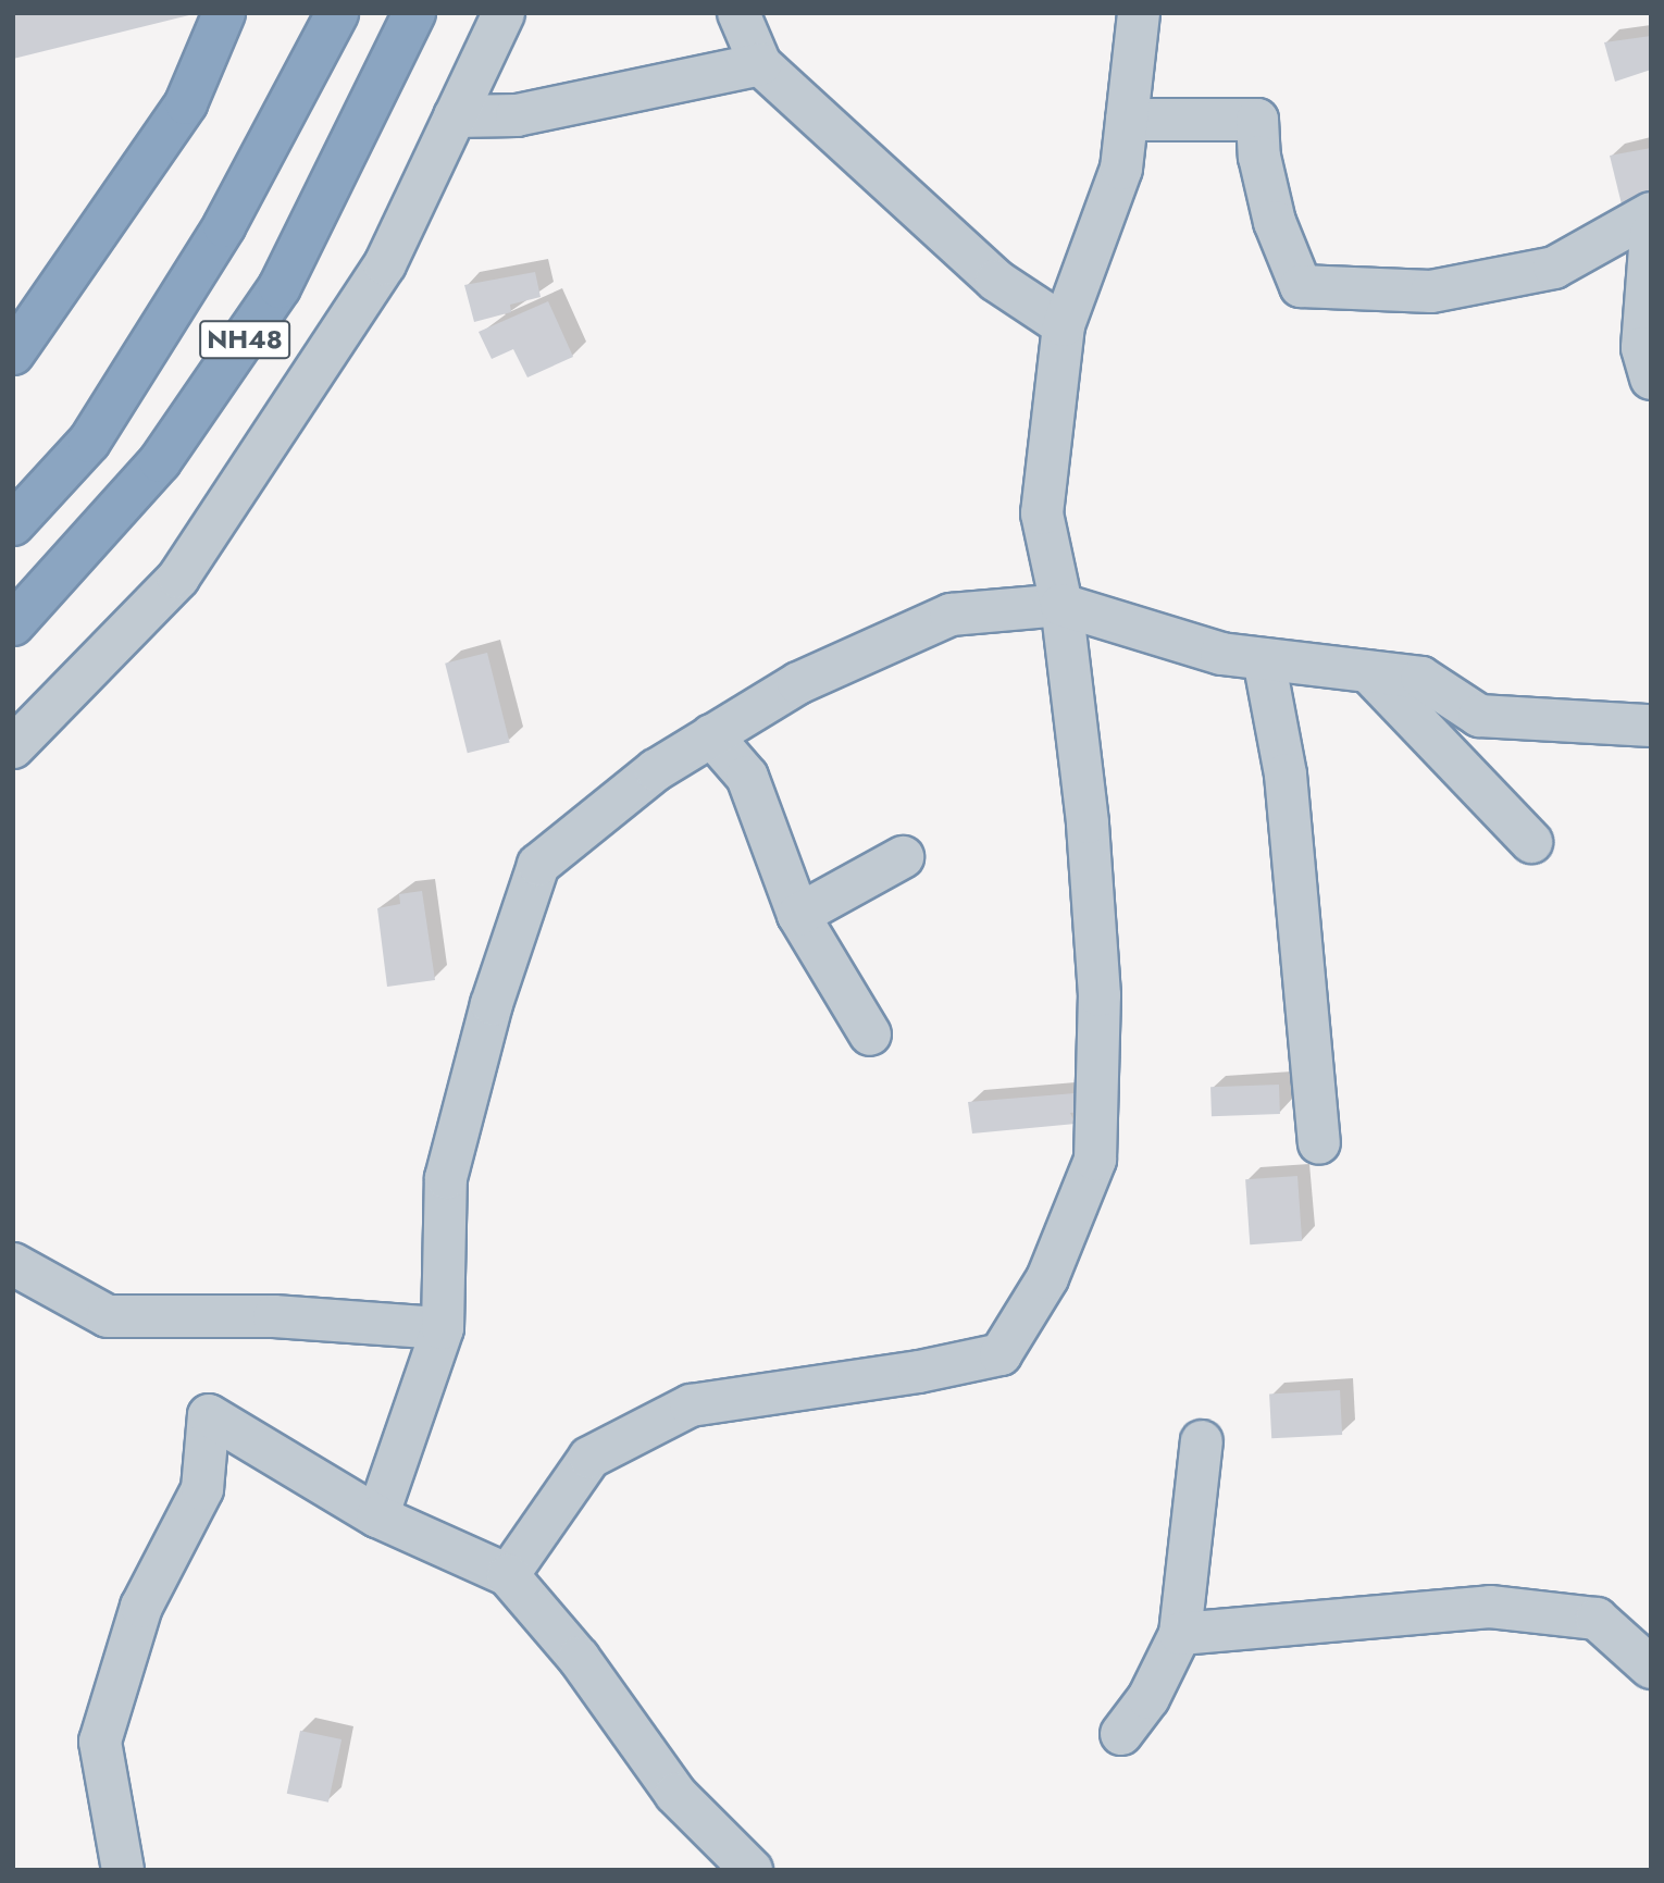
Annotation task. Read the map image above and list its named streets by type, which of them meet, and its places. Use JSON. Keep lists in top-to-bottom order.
{
  "streets": {
    "highway": ["NH48"]
  }
}
